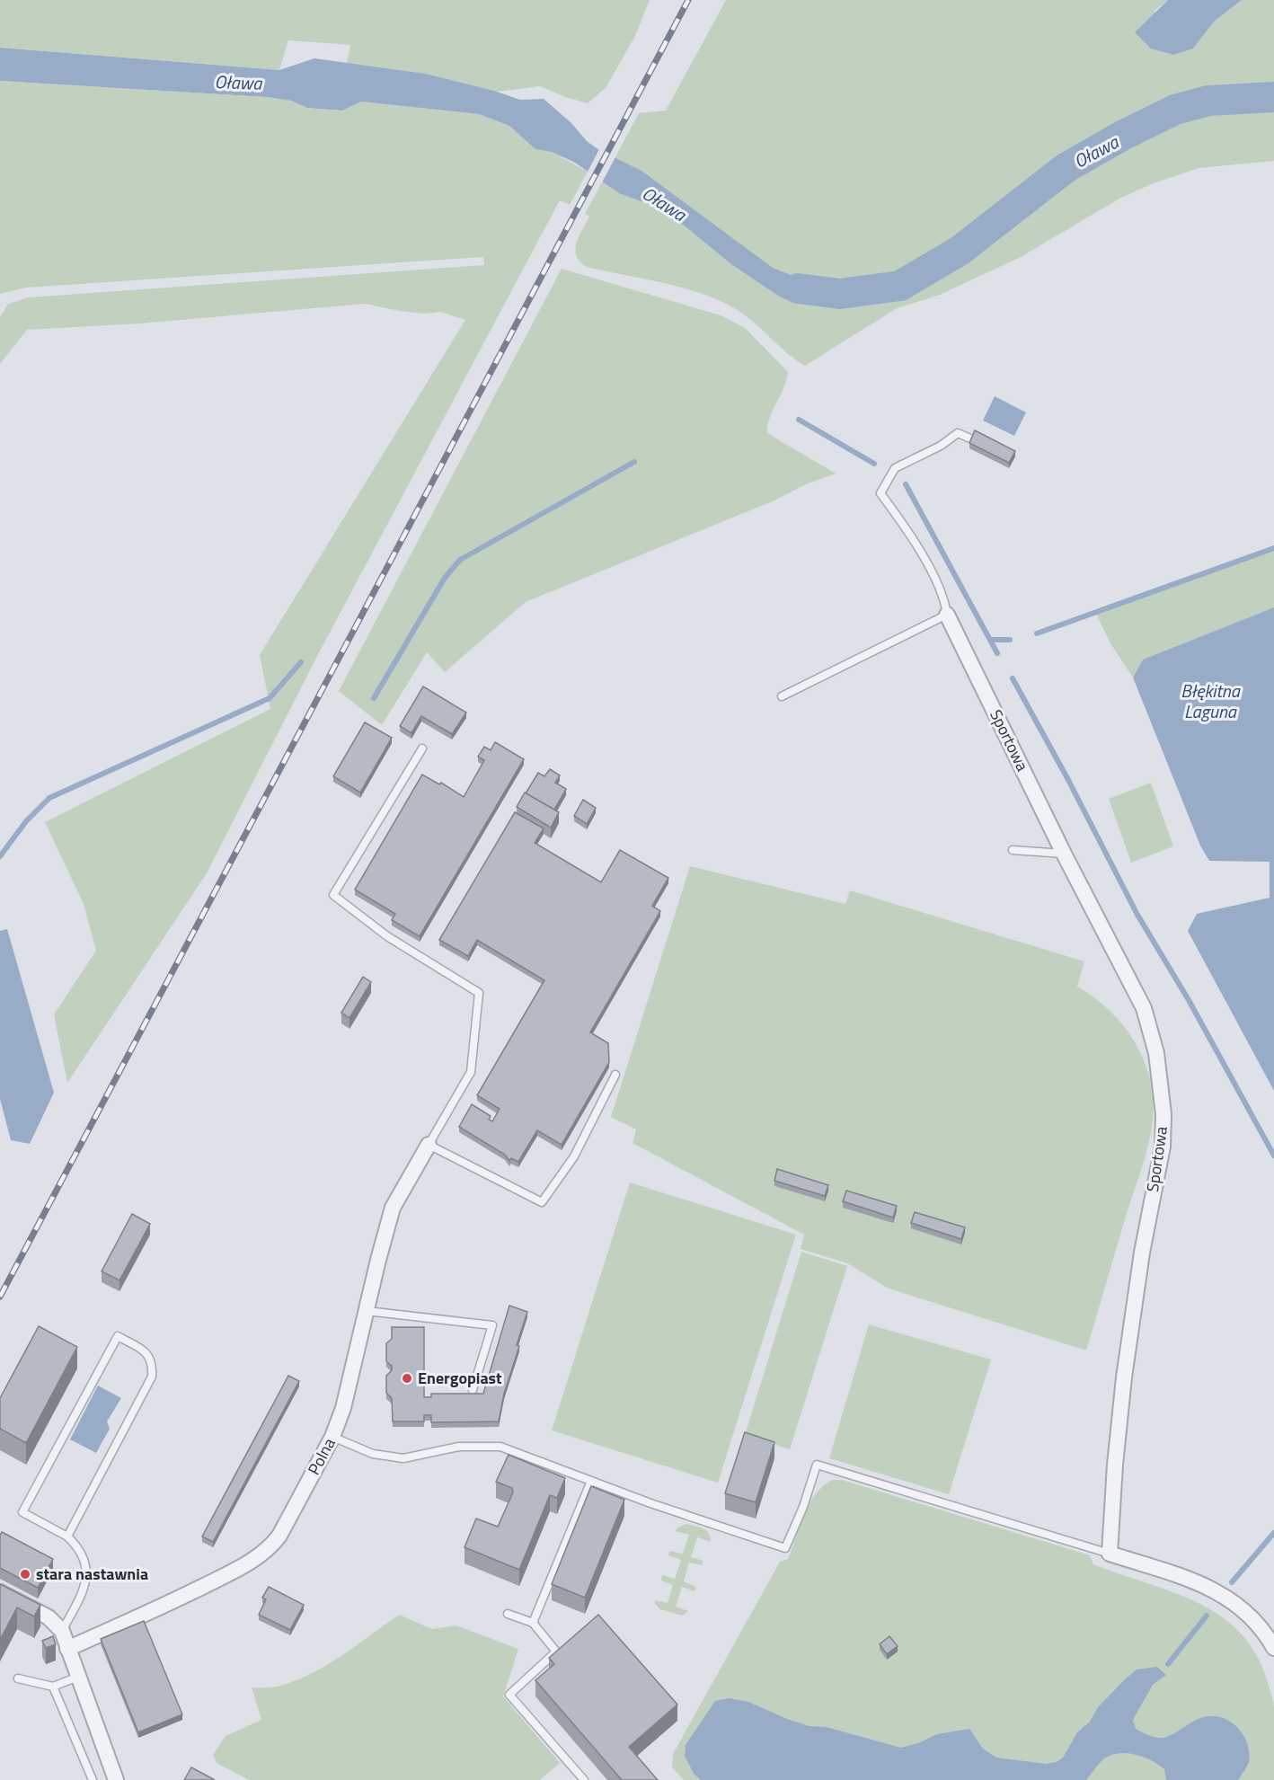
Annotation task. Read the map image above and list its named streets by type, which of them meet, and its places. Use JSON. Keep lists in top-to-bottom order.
{
  "streets": {
    "street": ["Sportowa", "Polna"]
  },
  "water": ["Oława", "Błękitna Laguna"],
  "places": ["Energopiast", "stara nastawnia"]
}
